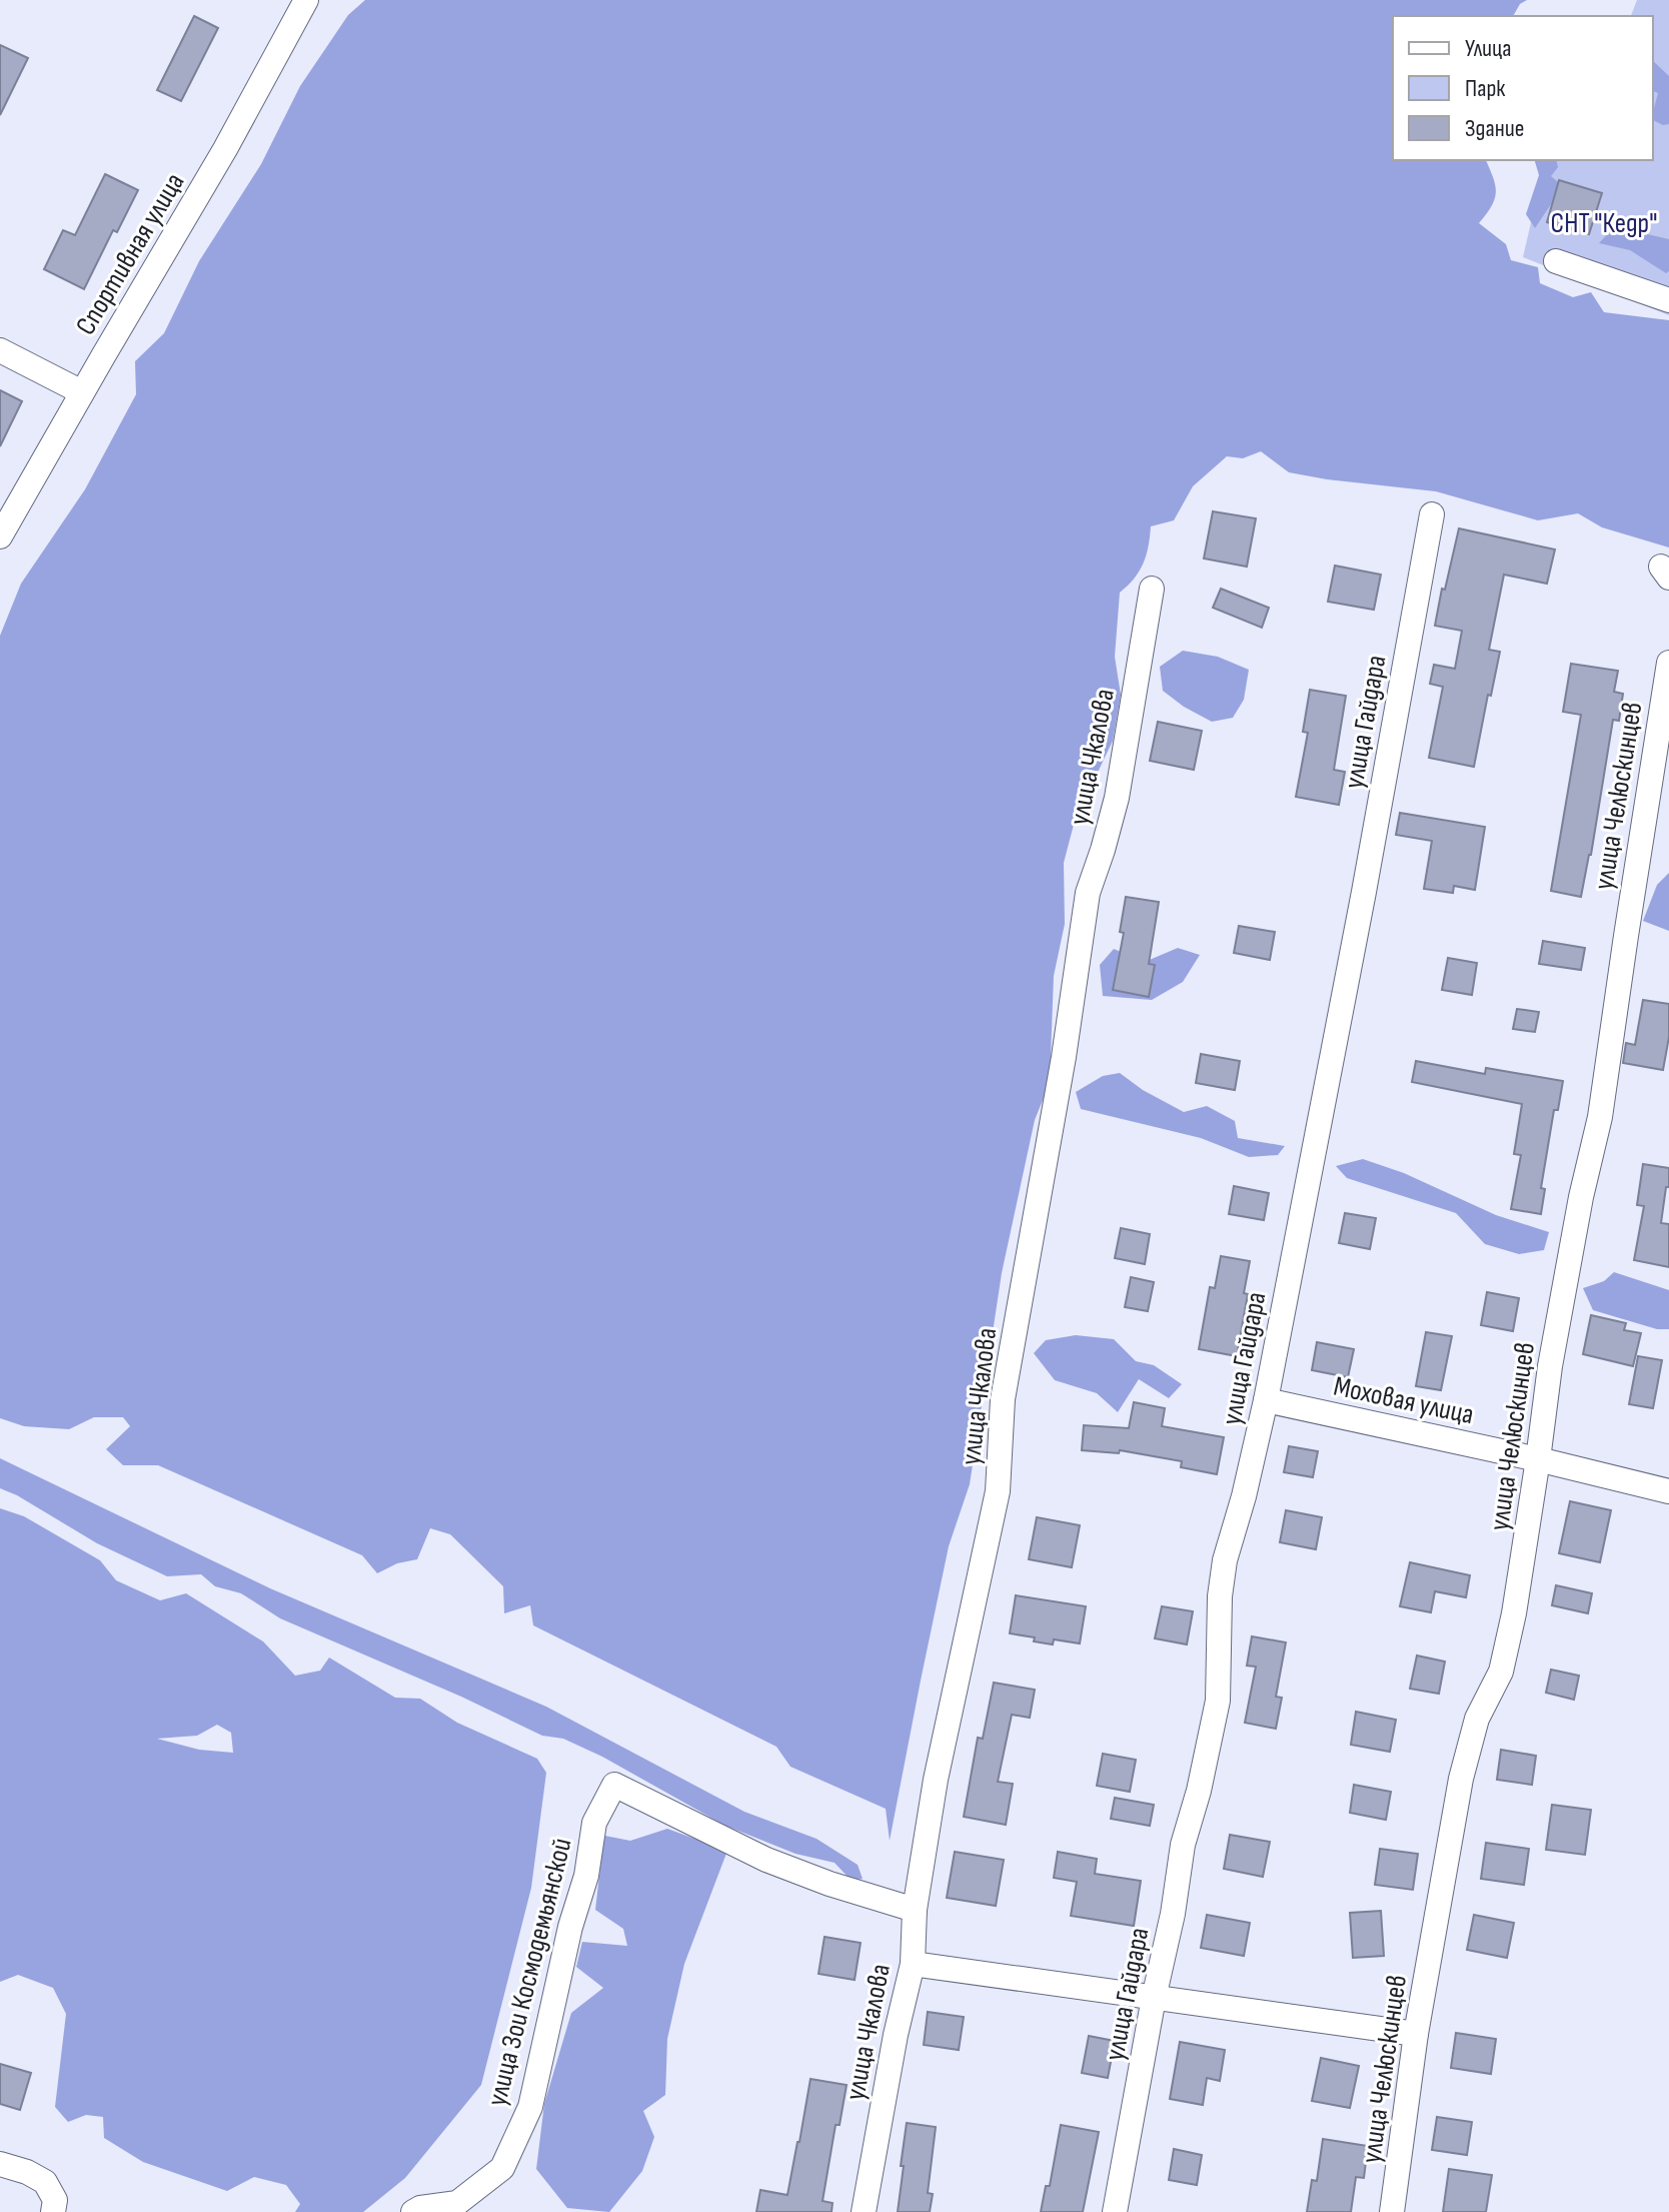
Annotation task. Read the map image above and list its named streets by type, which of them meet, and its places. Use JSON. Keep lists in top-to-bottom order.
{
  "streets": {
    "street": [
      "Спортивная улица",
      "улица Гайдара",
      "улица Чкалова",
      "улица Челюскинцев",
      "Моховая улица",
      "улица Зои Космодемьянской"
    ]
  },
  "crossings": [
    ["улица Гайдара", "Моховая улица"],
    ["улица Чкалова", "улица Зои Космодемьянской"],
    ["улица Челюскинцев", "Моховая улица"]
  ],
  "parks": ["СНТ \"Кедр\""],
  "legend": ["Улица", "Парк", "Здание"]
}
